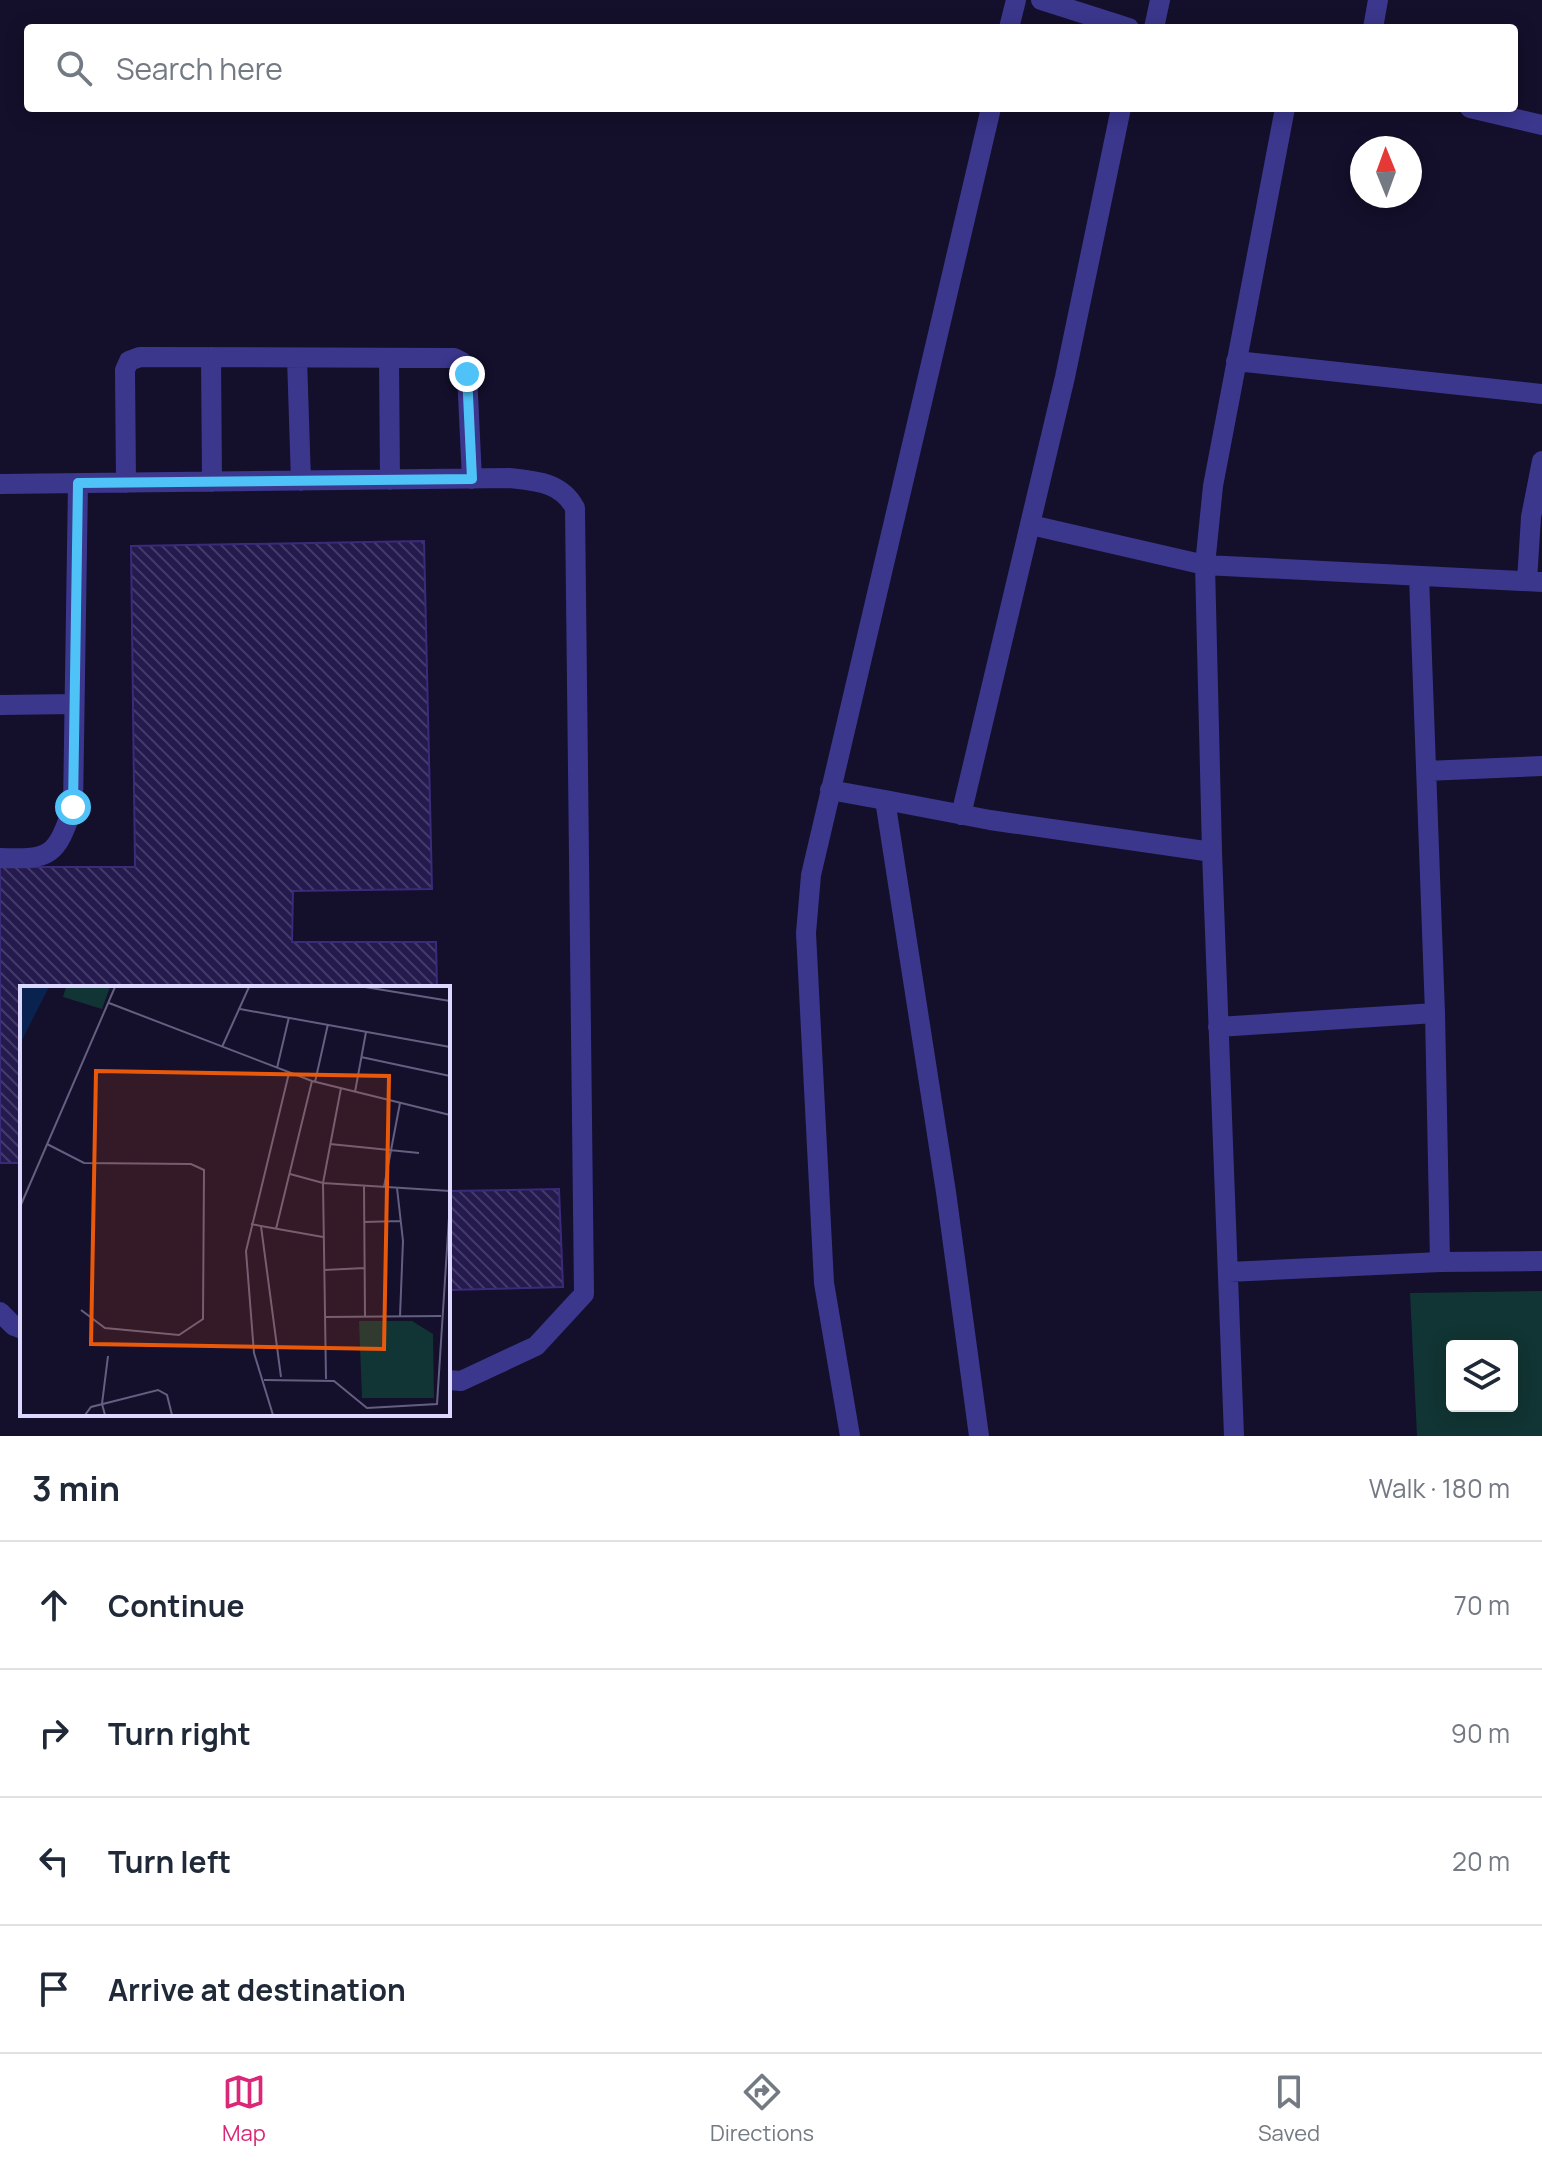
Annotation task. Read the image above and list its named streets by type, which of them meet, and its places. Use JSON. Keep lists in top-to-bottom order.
{
  "north": "top",
  "page": {
    "search": "Search here",
    "heading": ["3 min", "Walk · 180 m"],
    "list": [
      ["Continue", "70 m"],
      ["Turn right", "90 m"],
      ["Turn left", "20 m"],
      "Arrive at destination"
    ],
    "nav": ["Map", "Directions", "Saved"]
  }
}
